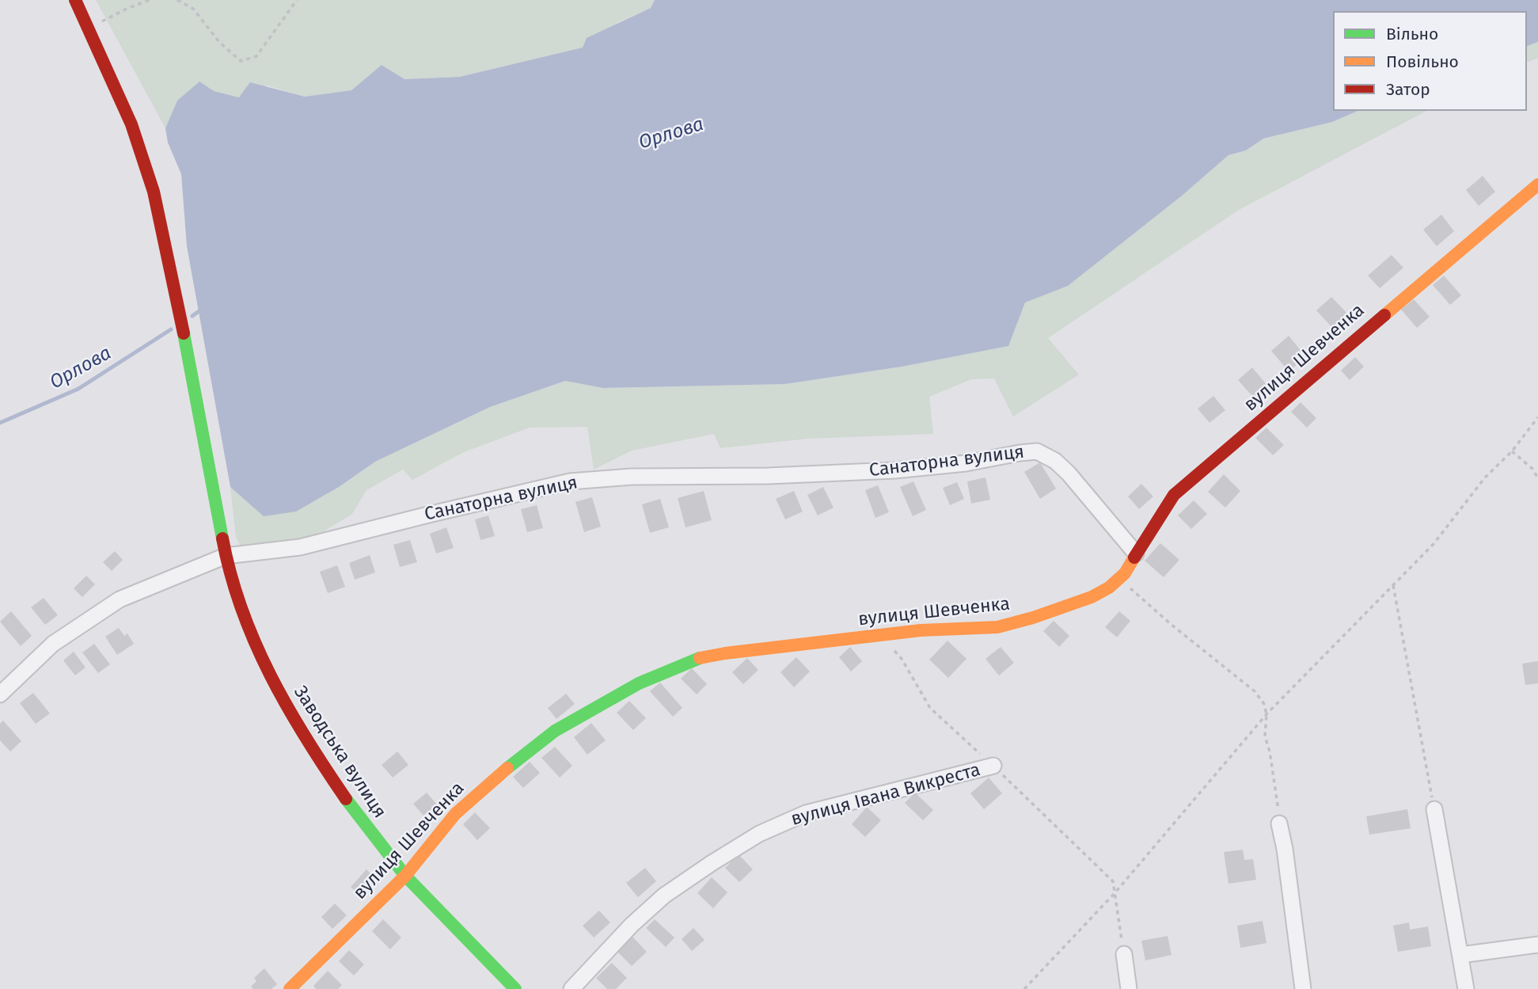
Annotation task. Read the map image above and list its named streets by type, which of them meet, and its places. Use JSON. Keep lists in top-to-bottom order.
{
  "streets": {
    "street": [
      "вулиця Шевченка",
      "Санаторна вулиця",
      "Заводська вулиця",
      "вулиця Івана Викреста"
    ]
  },
  "crossings": [
    ["вулиця Шевченка", "Санаторна вулиця"],
    ["вулиця Шевченка", "Заводська вулиця"],
    ["Санаторна вулиця", "Заводська вулиця"]
  ],
  "water": ["Орлова"],
  "legend": ["Вільно", "Повільно", "Затор"]
}
